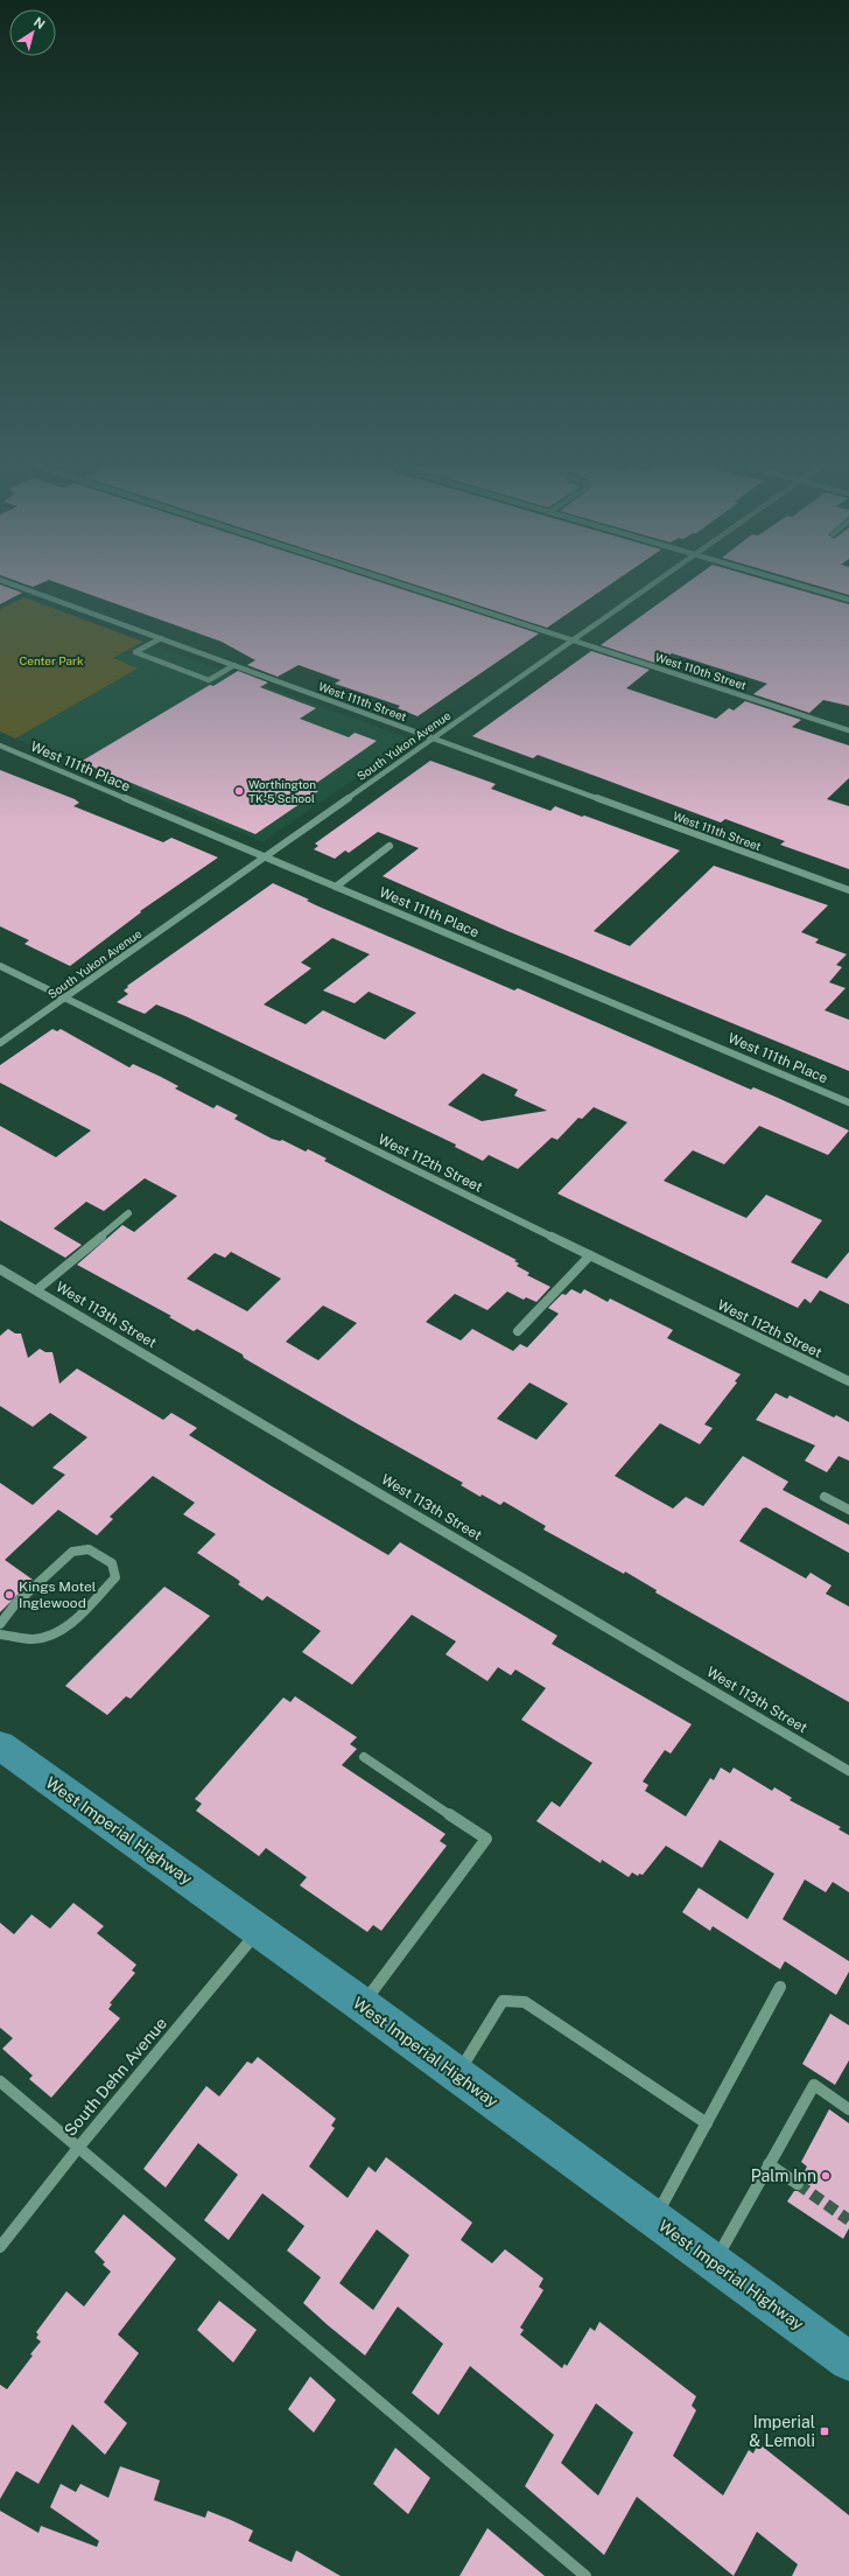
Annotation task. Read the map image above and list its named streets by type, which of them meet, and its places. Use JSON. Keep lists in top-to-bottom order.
{
  "streets": {
    "main road": ["West Imperial Highway"],
    "street": [
      "West 110th Street",
      "West 111th Street",
      "South Yukon Avenue",
      "West 111th Place",
      "West 112th Street",
      "West 113th Street",
      "South Dehn Avenue"
    ]
  },
  "crossings": [
    ["West 110th Street", "South Yukon Avenue"],
    ["West 111th Street", "South Yukon Avenue"],
    ["South Yukon Avenue", "West 111th Place"],
    ["South Yukon Avenue", "West 112th Street"],
    ["West Imperial Highway", "South Dehn Avenue"]
  ],
  "parks": ["Center Park"],
  "places": {
    "other": ["Worthington TK-5 School", "Kings Motel Inglewood", "Palm Inn"],
    "transit": ["Imperial & Lemoli"]
  },
  "north": "top right"
}
